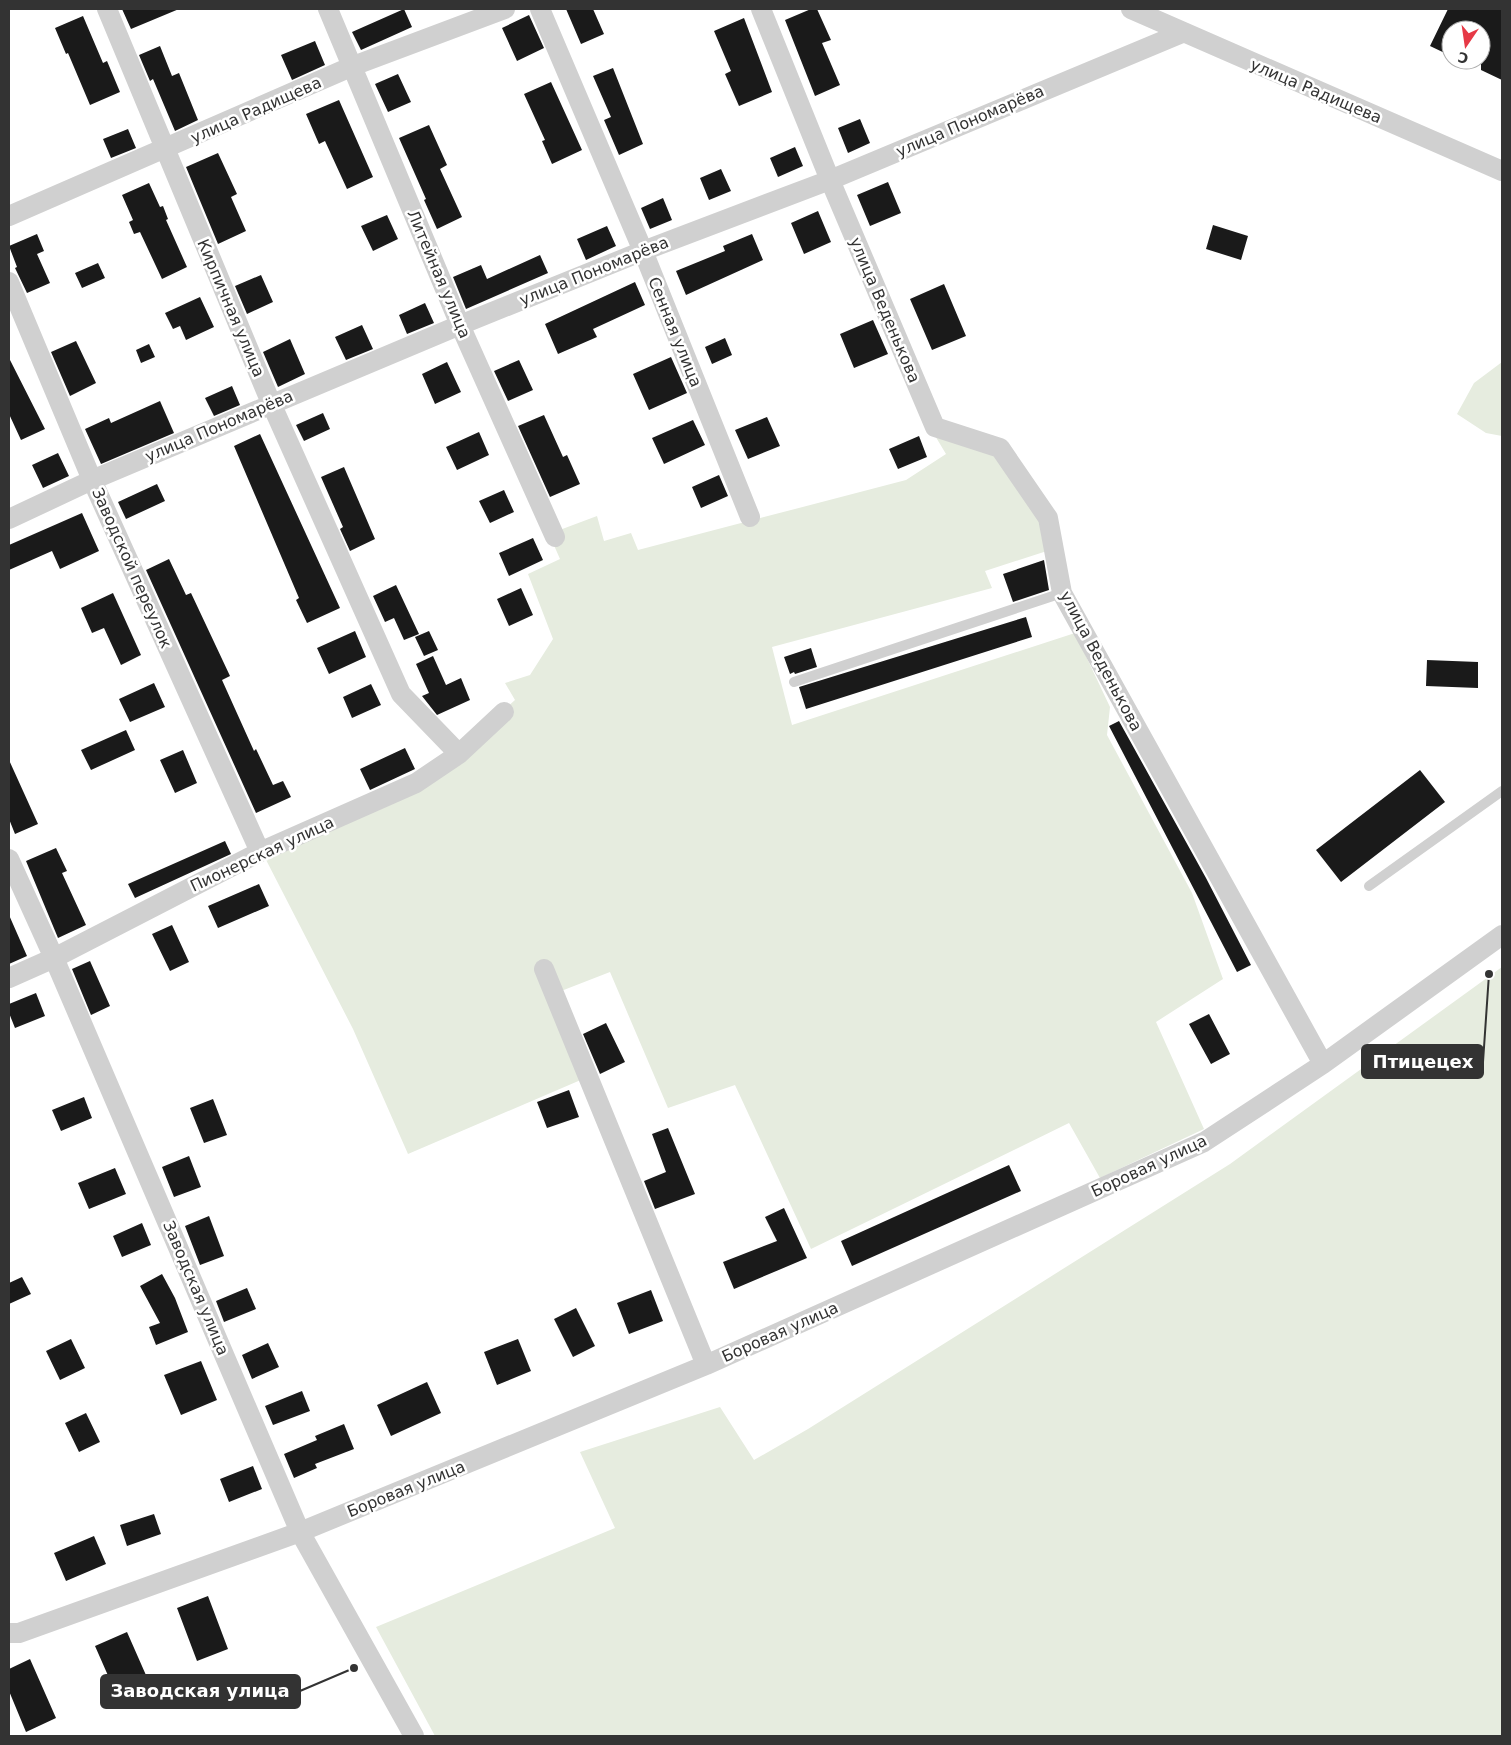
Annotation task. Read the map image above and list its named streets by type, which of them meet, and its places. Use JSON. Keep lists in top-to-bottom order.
{
  "streets": {
    "street": [
      "улица Радищева",
      "улица Пономарёва",
      "Литейная улица",
      "Кирпичная улица",
      "улица Веденькова",
      "Сенная улица",
      "Заводской переулок",
      "Пионерская улица",
      "Боровая улица",
      "Заводская улица"
    ]
  },
  "crossings": [
    ["улица Радищева", "улица Пономарёва"],
    ["улица Радищева", "Литейная улица"],
    ["улица Радищева", "Кирпичная улица"],
    ["улица Пономарёва", "Литейная улица"],
    ["улица Пономарёва", "Кирпичная улица"],
    ["улица Пономарёва", "улица Веденькова"],
    ["улица Пономарёва", "Сенная улица"],
    ["улица Пономарёва", "Заводской переулок"],
    ["Кирпичная улица", "Пионерская улица"],
    ["улица Веденькова", "Боровая улица"],
    ["Заводской переулок", "Пионерская улица"],
    ["Пионерская улица", "Заводская улица"],
    ["Боровая улица", "Заводская улица"]
  ],
  "places": ["Птицецех", "Заводская улица"],
  "north": "bottom"
}
